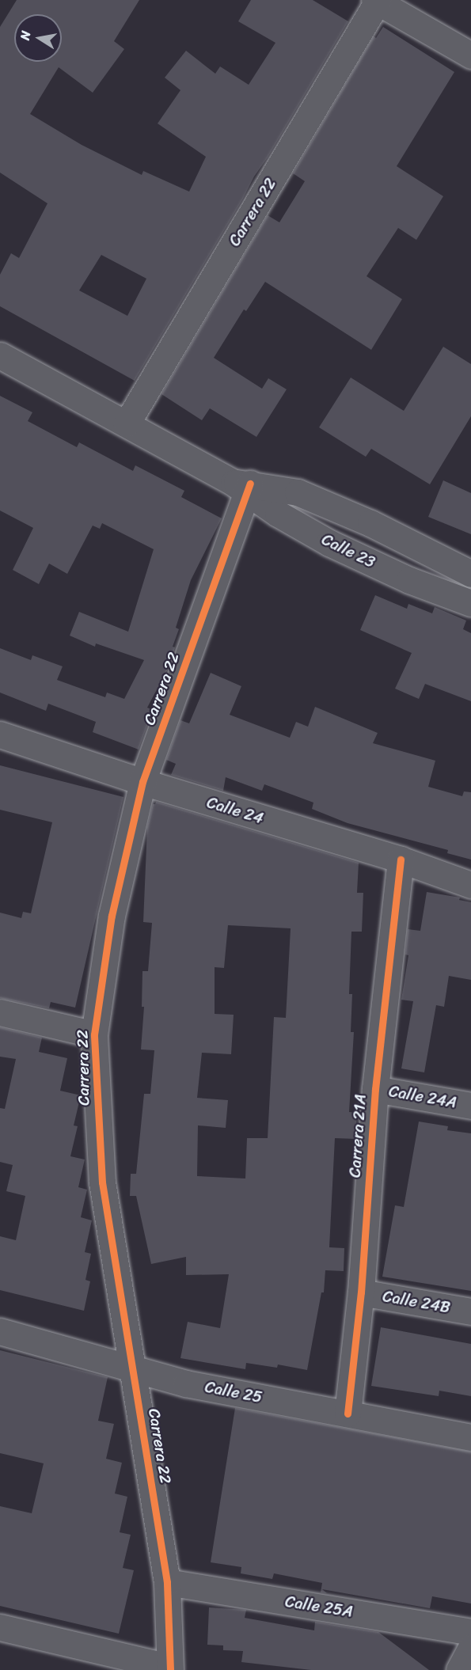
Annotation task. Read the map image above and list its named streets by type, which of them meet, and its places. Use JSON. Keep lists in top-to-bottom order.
{
  "streets": {
    "street": [
      "Carrera 22",
      "Calle 23",
      "Calle 24",
      "Calle 24A",
      "Carrera 21A",
      "Calle 24B",
      "Calle 25",
      "Calle 25A"
    ]
  },
  "crossings": [
    ["Carrera 22", "Calle 23"],
    ["Carrera 22", "Calle 24"],
    ["Carrera 22", "Calle 25"],
    ["Carrera 22", "Calle 25A"],
    ["Calle 24", "Carrera 21A"],
    ["Calle 24A", "Carrera 21A"],
    ["Carrera 21A", "Calle 24B"],
    ["Carrera 21A", "Calle 25"]
  ],
  "north": "left"
}
